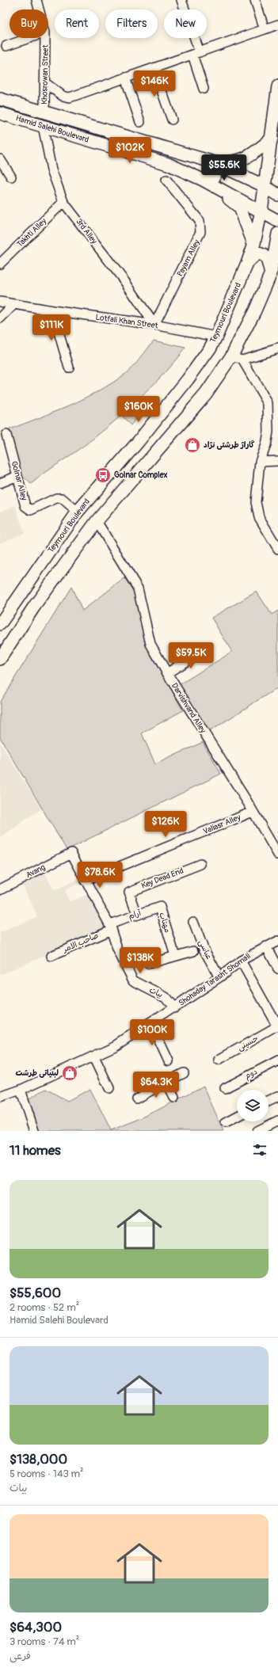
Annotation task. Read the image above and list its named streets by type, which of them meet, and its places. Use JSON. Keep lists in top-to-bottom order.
{
  "streets": {
    "main road": ["Hamid Salehi Boulevard", "Teymouri Boulevard"],
    "street": [
      "Khosrowan Street",
      "3rd Alley",
      "Takhti Alley",
      "Payam Alley",
      "Lotfali Khan Street",
      "Golnar Alley",
      "Darvishvand Alley",
      "Valiasr Alley",
      "Avang",
      "Key Dead End",
      "آرام",
      "مهتاب",
      "صاحب الامر",
      "عباسی",
      "Shohaday Tarasht Shomali",
      "بیات",
      "حسینی",
      "دوم"
    ]
  },
  "crossings": [
    ["Khosrowan Street", "Hamid Salehi Boulevard"],
    ["Hamid Salehi Boulevard", "3rd Alley"],
    ["Hamid Salehi Boulevard", "Teymouri Boulevard"],
    ["3rd Alley", "Takhti Alley"],
    ["3rd Alley", "Payam Alley"],
    ["3rd Alley", "Lotfali Khan Street"],
    ["Payam Alley", "Lotfali Khan Street"],
    ["Teymouri Boulevard", "Lotfali Khan Street"],
    ["Teymouri Boulevard", "Golnar Alley"],
    ["Darvishvand Alley", "Valiasr Alley"],
    ["Valiasr Alley", "بیات"],
    ["Avang", "بیات"],
    ["Key Dead End", "آرام"],
    ["آرام", "مهتاب"],
    ["آرام", "صاحب الامر"],
    ["آرام", "بیات"],
    ["صاحب الامر", "بیات"],
    ["عباسی", "Shohaday Tarasht Shomali"],
    ["Shohaday Tarasht Shomali", "بیات"]
  ],
  "places": {
    "shop": ["گاراژ طرشتی نژاد", "لبنیاتی طرشت"],
    "bus stop": ["Golnar Complex"]
  },
  "page": {
    "chip": [
      "Buy",
      "Rent",
      "Filters",
      "New"
    ],
    "price": [
      "$146K",
      "$102K",
      "$55.6K",
      "$111K",
      "$160K",
      "$59.5K",
      "$126K",
      "$78.6K",
      "$138K",
      "$100K",
      "$64.3K"
    ],
    "heading": "11 homes",
    "list": [
      {
        "name": "$55,600",
        "note": "2 rooms · 52 m² · Hamid Salehi Boulevard"
      },
      {
        "name": "$138,000",
        "note": "5 rooms · 143 m² · بیات"
      },
      {
        "name": "$64,300",
        "note": "3 rooms · 74 m² · فرعی"
      }
    ]
  }
}
